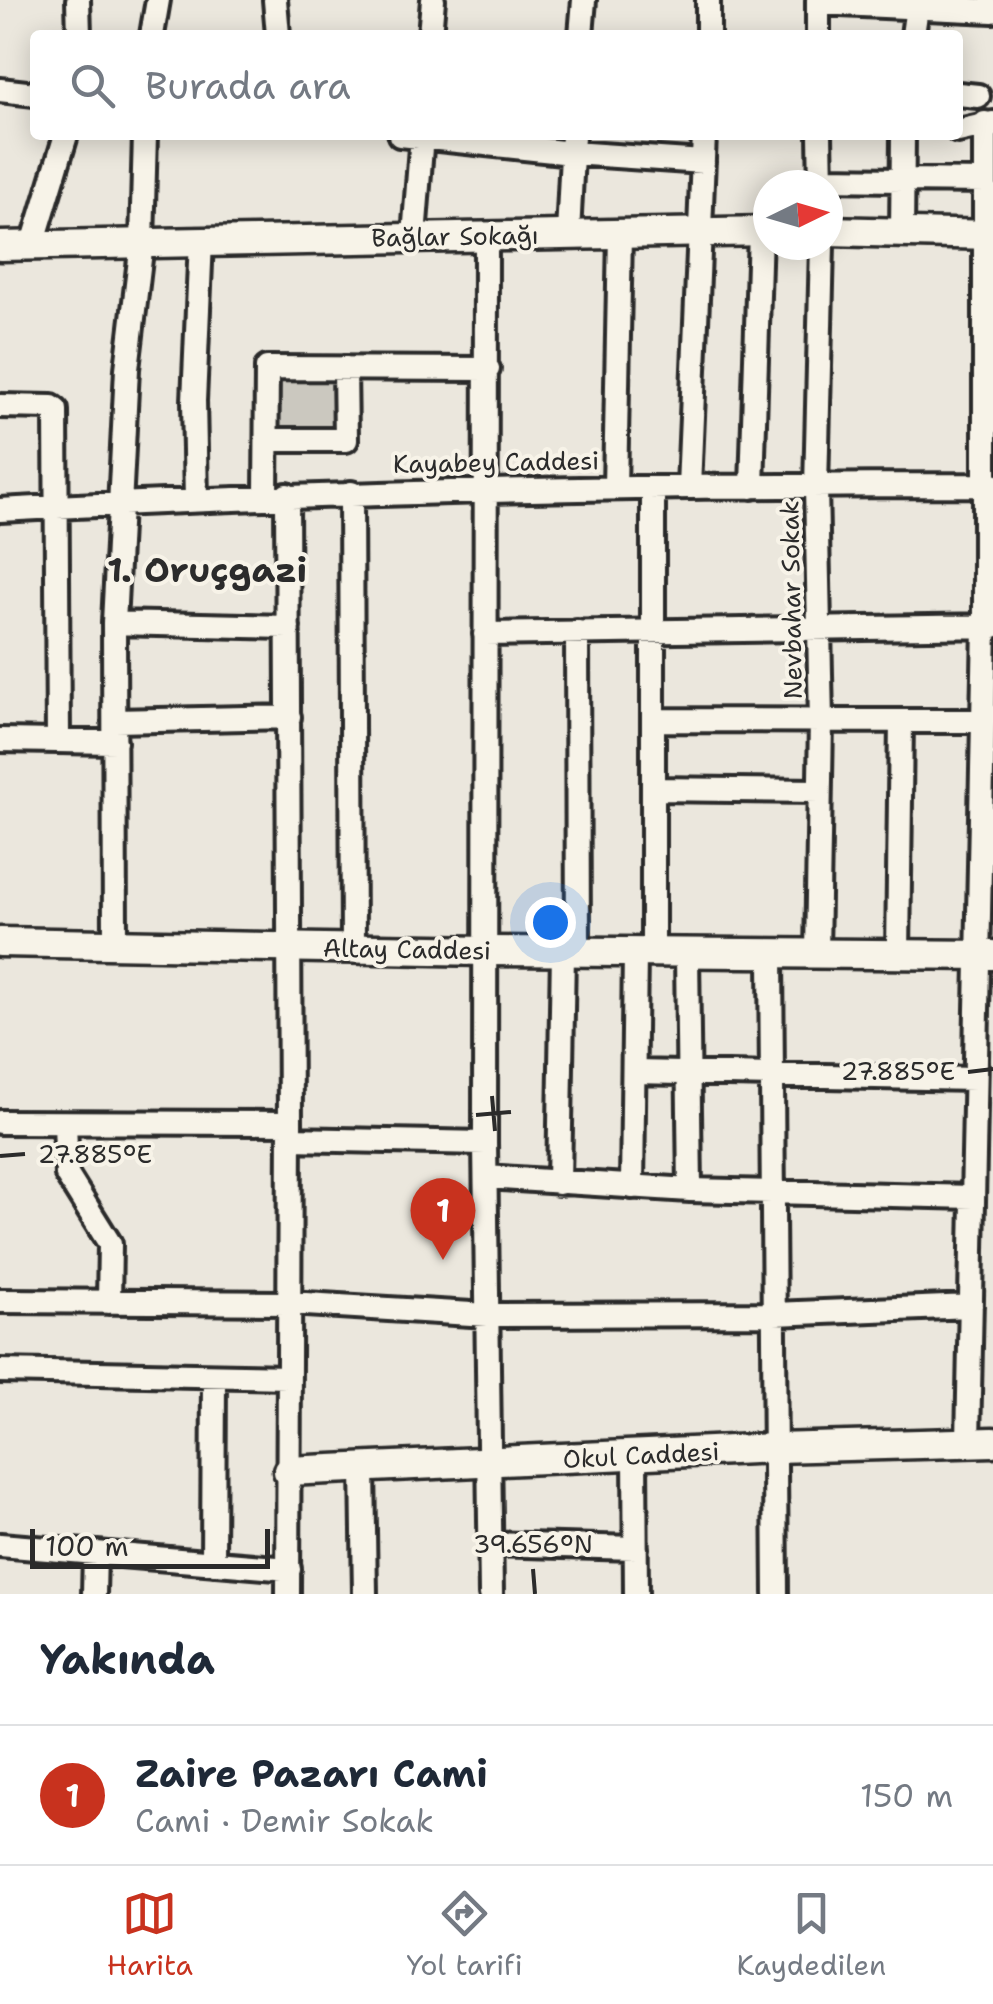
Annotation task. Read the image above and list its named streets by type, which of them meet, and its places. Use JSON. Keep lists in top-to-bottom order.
{
  "streets": {
    "main road": ["Bağlar Sokağı", "Altay Caddesi", "Okul Caddesi"],
    "street": ["Kayabey Caddesi", "Nevbahar Sokak"]
  },
  "crossings": [
    ["Kayabey Caddesi", "Nevbahar Sokak"],
    ["Nevbahar Sokak", "Altay Caddesi"]
  ],
  "districts": ["1. Oruçgazi"],
  "scale_bar": "100 m",
  "north": "right",
  "page": {
    "search": "Burada ara",
    "pins": "1",
    "scale": "100 m",
    "heading": "Yakında",
    "list": [
      {
        "mark": "1",
        "name": "Zaire Pazarı Cami",
        "note": "Cami · Demir Sokak",
        "value": "150 m"
      }
    ],
    "nav": ["Harita", "Yol tarifi", "Kaydedilen"]
  },
  "coordinates": ["27.885°E", "39.656°N"]
}
